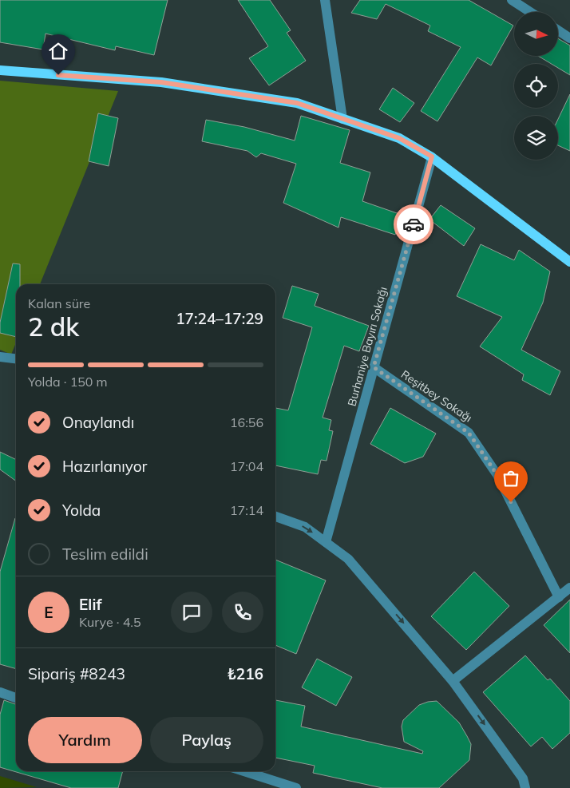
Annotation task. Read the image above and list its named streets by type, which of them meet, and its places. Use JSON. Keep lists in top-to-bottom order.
{
  "streets": {
    "street": ["Burhaniye Bayırı Sokağı", "Reşitbey Sokağı"]
  },
  "crossings": [
    ["Burhaniye Bayırı Sokağı", "Reşitbey Sokağı"]
  ],
  "north": "right",
  "page": {
    "heading": ["2 dk", "Kalan süre", "17:24–17:29"],
    "panel": [
      "Elif",
      "Kurye · 4.5",
      "Sipariş #8243",
      "₺216"
    ],
    "bar": "Yolda · 150 m",
    "list": [
      ["Onaylandı", "16:56"],
      ["Hazırlanıyor", "17:04"],
      ["Yolda", "17:14"],
      "Teslim edildi"
    ],
    "round": "E",
    "buttons": ["Yardım", "Paylaş"]
  }
}
